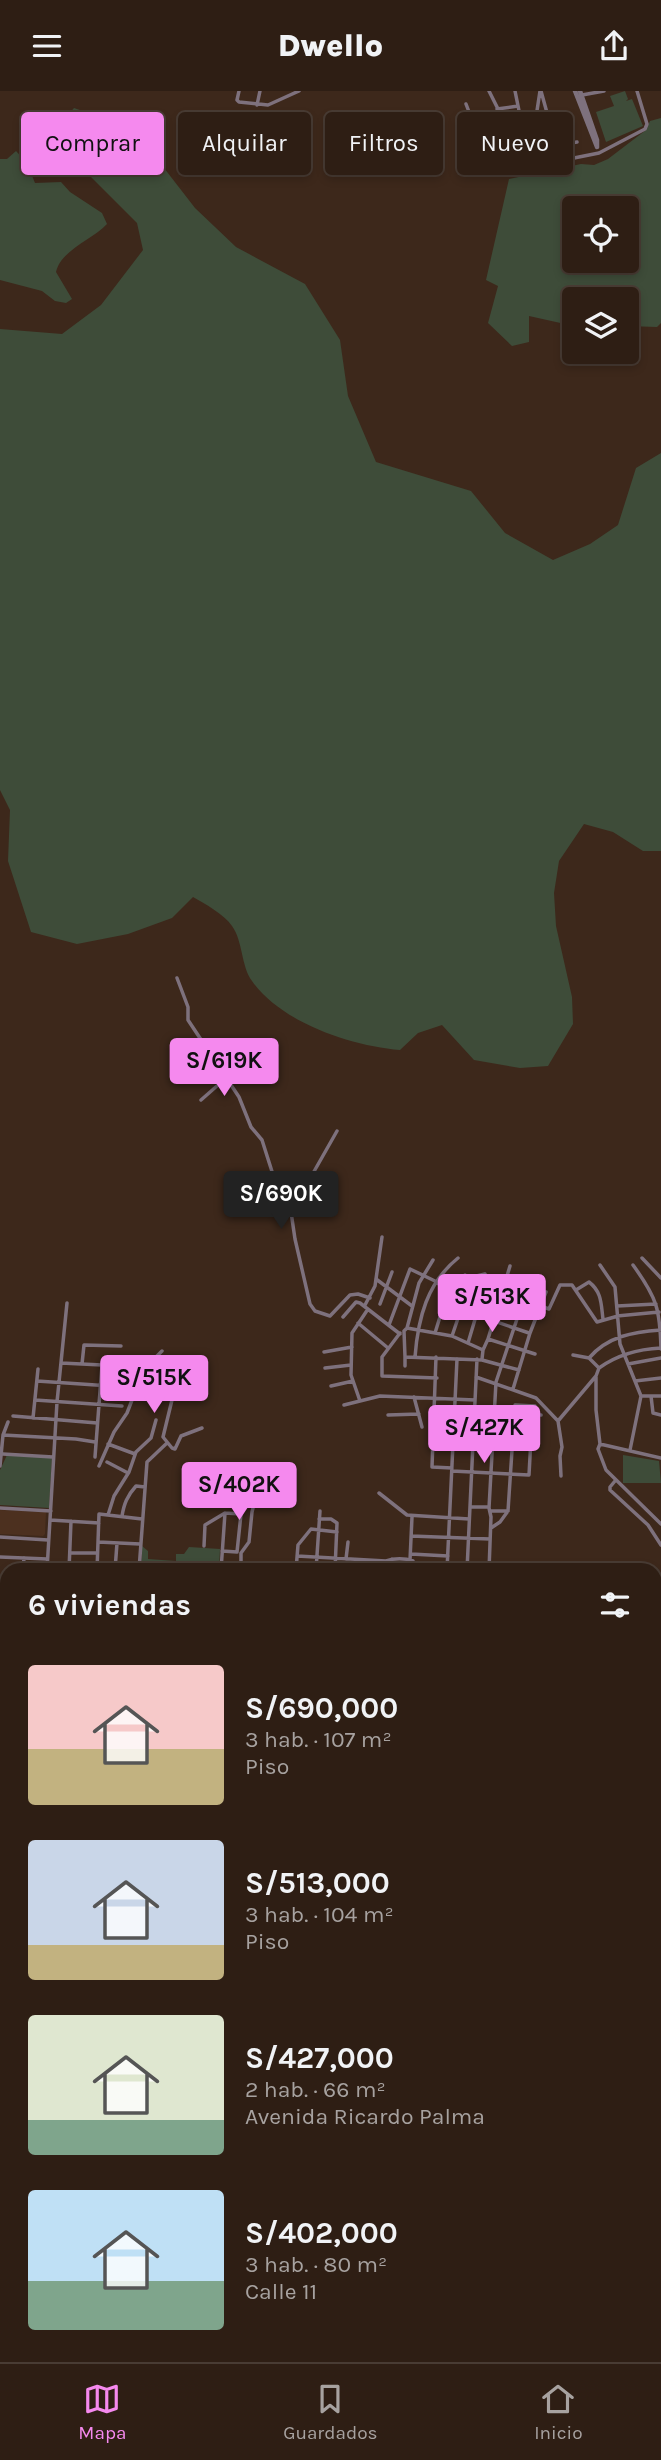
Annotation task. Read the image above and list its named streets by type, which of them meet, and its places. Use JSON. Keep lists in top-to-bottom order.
{
  "page": {
    "header": "Dwello",
    "chip": [
      "Comprar",
      "Alquilar",
      "Filtros",
      "Nuevo"
    ],
    "price": [
      "S/619K",
      "S/690K",
      "S/513K",
      "S/515K",
      "S/427K",
      "S/402K"
    ],
    "heading": "6 viviendas",
    "list": [
      {
        "name": "S/690,000",
        "note": "3 hab. · 107 m² · Piso"
      },
      {
        "name": "S/513,000",
        "note": "3 hab. · 104 m² · Piso"
      },
      {
        "name": "S/427,000",
        "note": "2 hab. · 66 m² · Avenida Ricardo Palma"
      },
      {
        "name": "S/402,000",
        "note": "3 hab. · 80 m² · Calle 11"
      }
    ],
    "tabs": ["Mapa", "Guardados", "Inicio"]
  }
}
